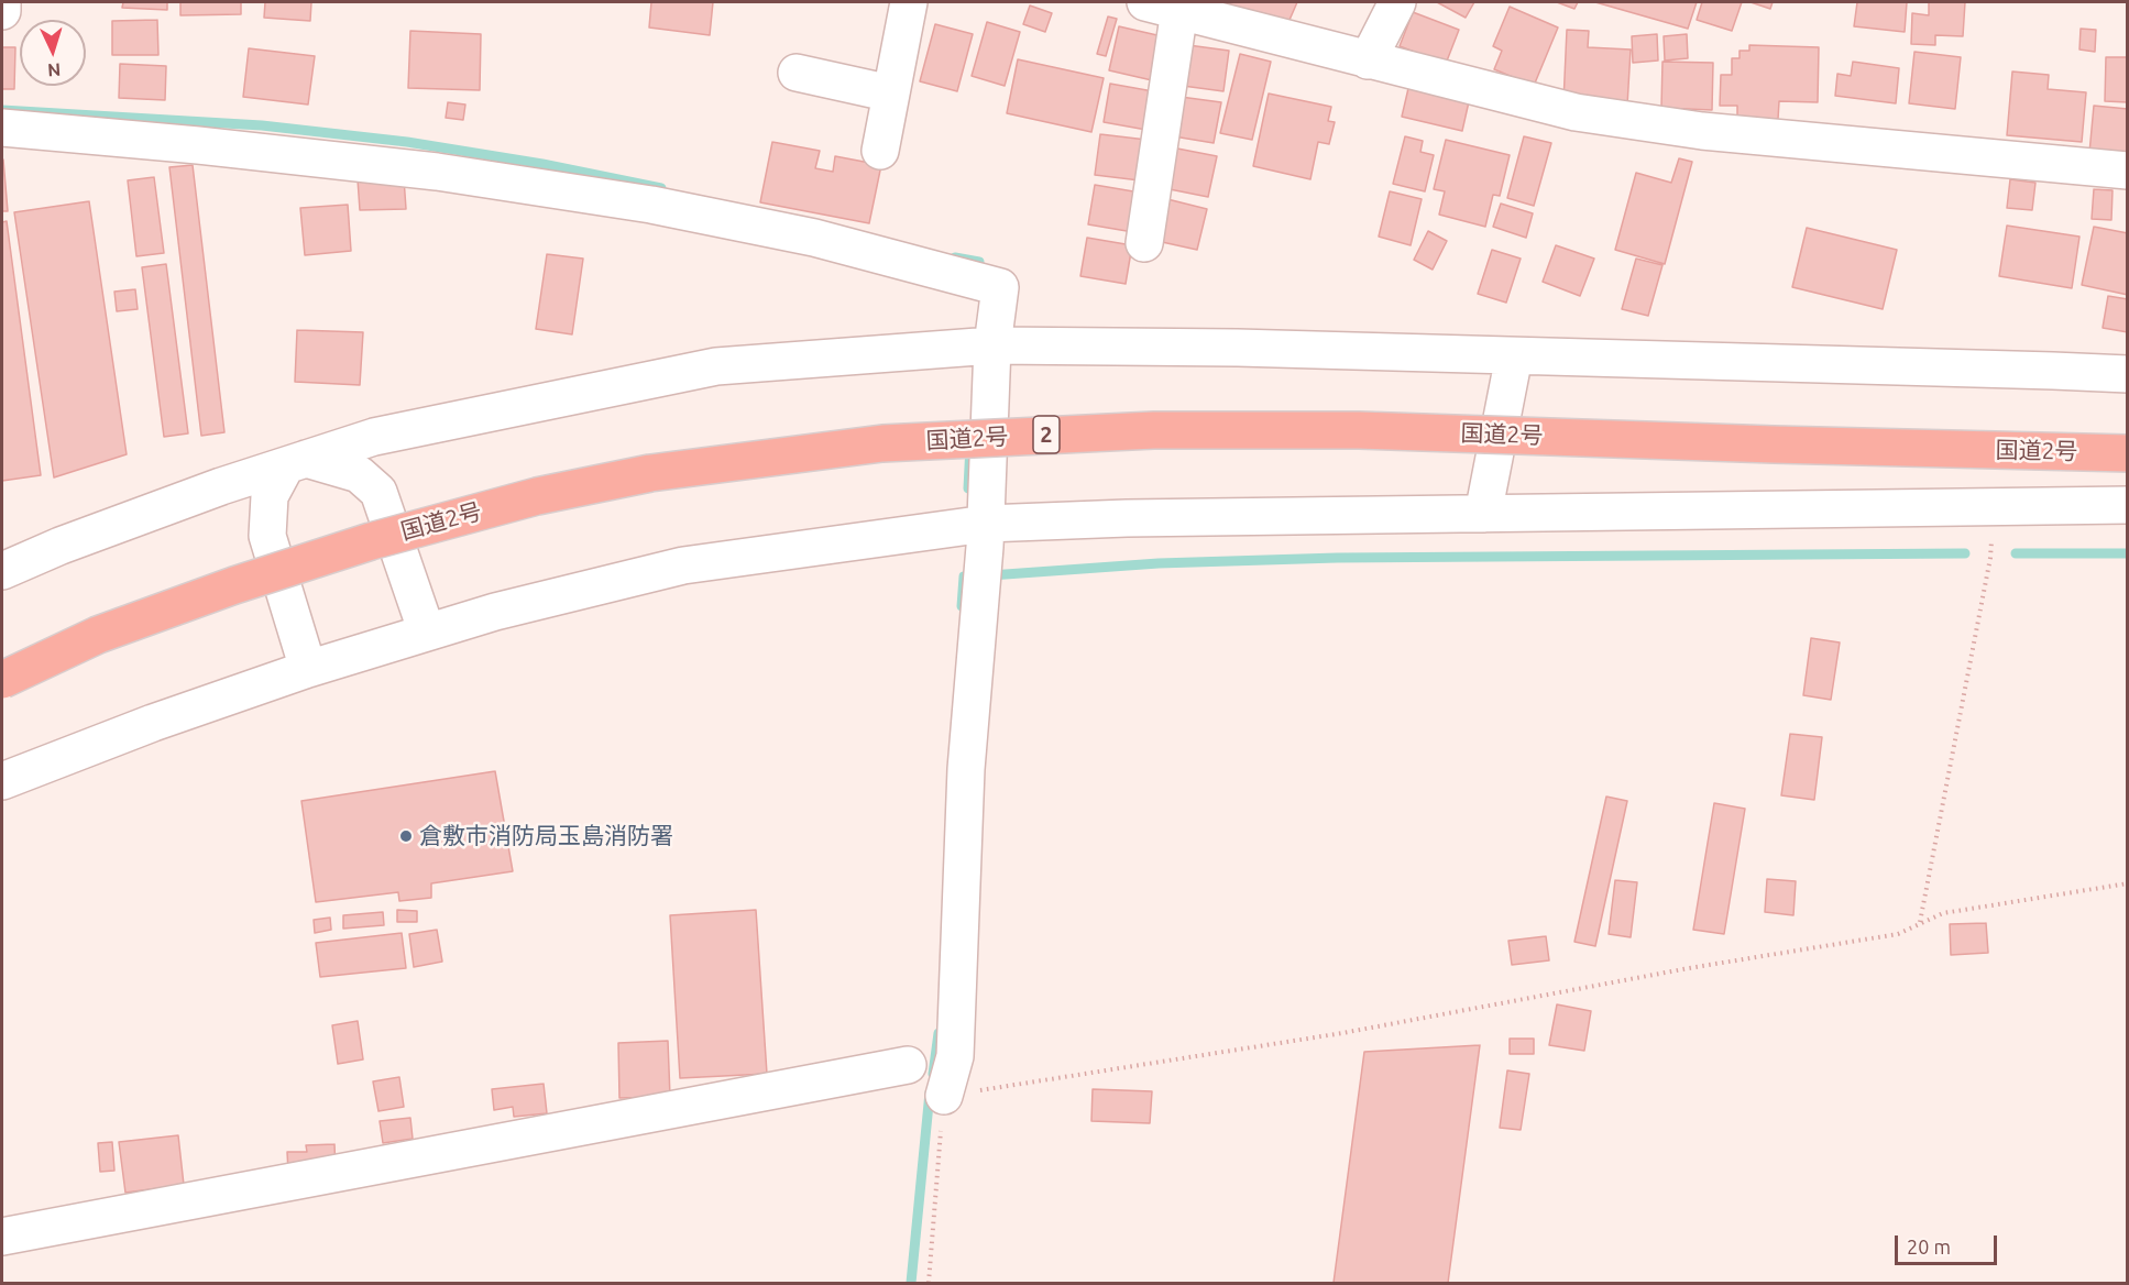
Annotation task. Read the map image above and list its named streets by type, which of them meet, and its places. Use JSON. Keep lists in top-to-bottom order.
{
  "streets": {
    "highway": ["2", "国道2号"]
  },
  "places": ["倉敷市消防局玉島消防署"],
  "scale_bar": "20 m",
  "north": "bottom"
}
